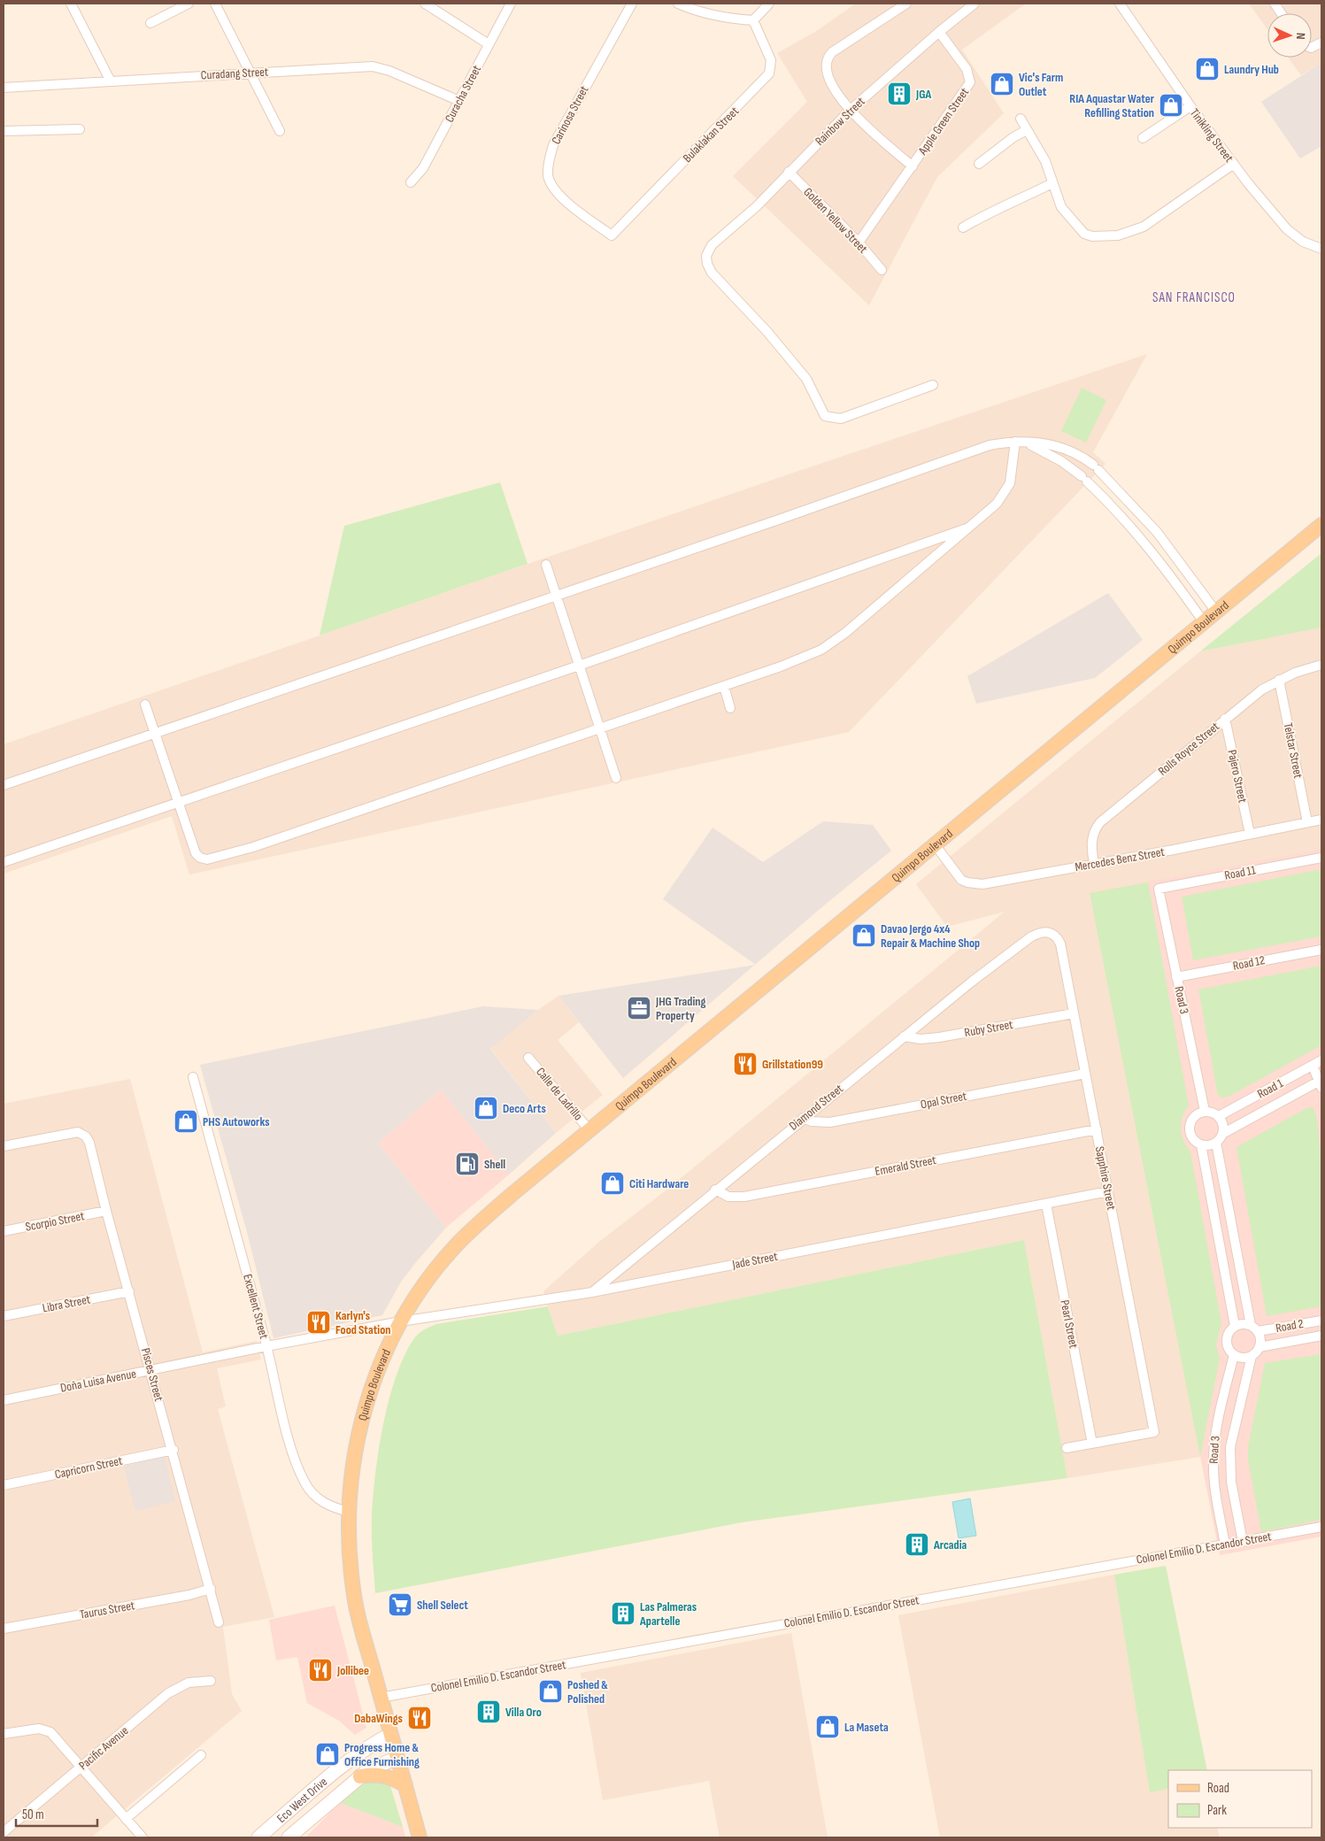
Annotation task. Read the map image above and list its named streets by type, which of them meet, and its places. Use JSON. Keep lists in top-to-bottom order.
{
  "streets": {
    "main road": ["Quimpo Boulevard"],
    "street": [
      "Curadang Street",
      "Curacha Street",
      "Carinosa Street",
      "Rainbow Street",
      "Apple Green Street",
      "Bulaklakan Street",
      "Tinikling Street",
      "Golden Yellow Street",
      "Rolls Royce Street",
      "Telstar Street",
      "Pajero Street",
      "Mercedes Benz Street",
      "Road 11",
      "Road 12",
      "Road 3",
      "Ruby Street",
      "Road 1",
      "Calle de Ladrillo",
      "Opal Street",
      "Diamond Street",
      "Emerald Street",
      "Sapphire Street",
      "Scorpio Street",
      "Jade Street",
      "Libra Street",
      "Excellent Street",
      "Pearl Street",
      "Road 2",
      "Pisces Street",
      "Doña Luisa Avenue",
      "Capricorn Street",
      "Colonel Emilio D. Escandor Street",
      "Taurus Street",
      "Pacific Avenue",
      "Eco West Drive"
    ]
  },
  "crossings": [
    ["Curadang Street", "Curacha Street"],
    ["Carinosa Street", "Bulaklakan Street"],
    ["Rainbow Street", "Apple Green Street"],
    ["Rainbow Street", "Golden Yellow Street"],
    ["Quimpo Boulevard", "Mercedes Benz Street"],
    ["Quimpo Boulevard", "Calle de Ladrillo"],
    ["Quimpo Boulevard", "Jade Street"],
    ["Quimpo Boulevard", "Excellent Street"],
    ["Quimpo Boulevard", "Doña Luisa Avenue"],
    ["Quimpo Boulevard", "Colonel Emilio D. Escandor Street"],
    ["Quimpo Boulevard", "Eco West Drive"],
    ["Rolls Royce Street", "Telstar Street"],
    ["Rolls Royce Street", "Pajero Street"],
    ["Rolls Royce Street", "Mercedes Benz Street"],
    ["Telstar Street", "Mercedes Benz Street"],
    ["Pajero Street", "Mercedes Benz Street"],
    ["Road 11", "Road 3"],
    ["Road 12", "Road 3"],
    ["Road 3", "Road 1"],
    ["Road 3", "Road 2"],
    ["Road 3", "Colonel Emilio D. Escandor Street"],
    ["Ruby Street", "Diamond Street"],
    ["Ruby Street", "Sapphire Street"],
    ["Opal Street", "Diamond Street"],
    ["Opal Street", "Sapphire Street"],
    ["Diamond Street", "Emerald Street"],
    ["Diamond Street", "Sapphire Street"],
    ["Diamond Street", "Jade Street"],
    ["Emerald Street", "Sapphire Street"],
    ["Sapphire Street", "Jade Street"],
    ["Sapphire Street", "Pearl Street"],
    ["Scorpio Street", "Pisces Street"],
    ["Jade Street", "Pearl Street"],
    ["Jade Street", "Doña Luisa Avenue"],
    ["Libra Street", "Pisces Street"],
    ["Excellent Street", "Doña Luisa Avenue"],
    ["Pisces Street", "Doña Luisa Avenue"],
    ["Pisces Street", "Capricorn Street"],
    ["Pisces Street", "Taurus Street"]
  ],
  "districts": ["SAN FRANCISCO"],
  "places": {
    "shop": [
      "Laundry Hub",
      "Vic's Farm Outlet",
      "RIA Aquastar Water Refilling Station",
      "Davao Jergo 4x4 Repair & Machine Shop",
      "Deco Arts",
      "PHS Autoworks",
      "Citi Hardware",
      "Poshed & Polished",
      "La Maseta",
      "Progress Home & Office Furnishing"
    ],
    "building": [
      "JGA",
      "Arcadia",
      "Las Palmeras Apartelle",
      "Villa Oro"
    ],
    "office": ["JHG Trading Property"],
    "restaurant": [
      "Grillstation99",
      "Karlyn's Food Station",
      "Jollibee",
      "DabaWings"
    ],
    "fuel station": ["Shell"],
    "supermarket": ["Shell Select"]
  },
  "legend": ["Road", "Park"],
  "scale_bar": "50 m",
  "north": "right"
}
